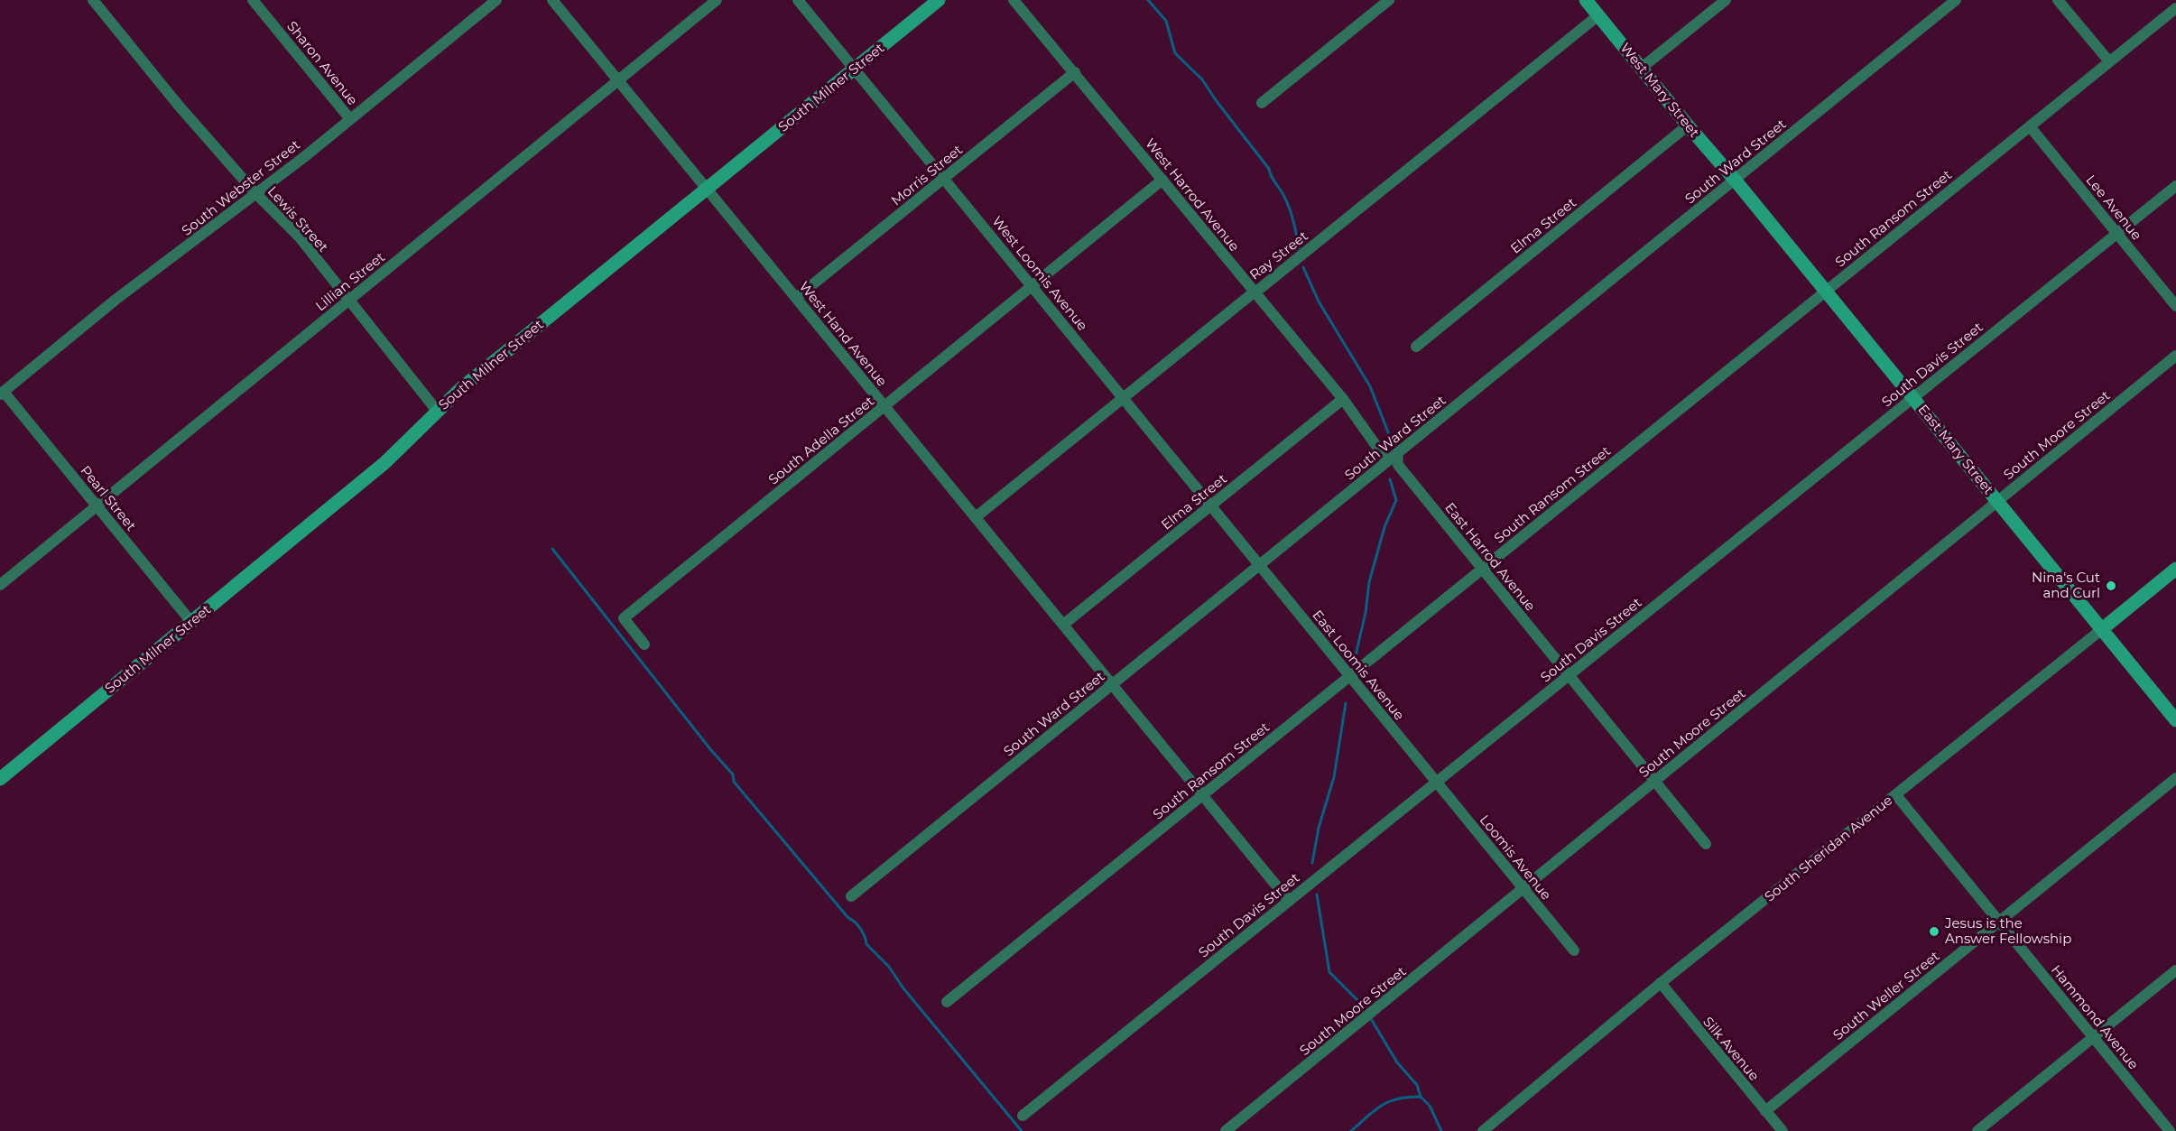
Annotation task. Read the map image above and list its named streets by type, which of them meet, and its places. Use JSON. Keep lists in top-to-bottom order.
{
  "streets": {
    "street": [
      "Sharon Avenue",
      "South Milner Street",
      "West Mary Street",
      "South Ward Street",
      "Morris Street",
      "South Webster Street",
      "West Harrod Avenue",
      "Lee Avenue",
      "South Ransom Street",
      "Lewis Street",
      "Elma Street",
      "Ray Street",
      "West Loomis Avenue",
      "Lillian Street",
      "West Hand Avenue",
      "South Davis Street",
      "South Moore Street",
      "South Adella Street",
      "East Mary Street",
      "Pearl Street",
      "East Harrod Avenue",
      "East Loomis Avenue",
      "South Sheridan Avenue",
      "Loomis Avenue",
      "South Weller Street",
      "Hammond Avenue",
      "Silk Avenue"
    ]
  },
  "crossings": [
    ["Sharon Avenue", "South Webster Street"],
    ["South Milner Street", "Lewis Street"],
    ["South Milner Street", "West Loomis Avenue"],
    ["South Milner Street", "West Hand Avenue"],
    ["South Milner Street", "Pearl Street"],
    ["West Mary Street", "South Ward Street"],
    ["West Mary Street", "Elma Street"],
    ["West Mary Street", "Ray Street"],
    ["West Mary Street", "East Mary Street"],
    ["South Ward Street", "West Harrod Avenue"],
    ["South Ward Street", "West Loomis Avenue"],
    ["South Ward Street", "West Hand Avenue"],
    ["South Ward Street", "East Mary Street"],
    ["South Ward Street", "East Harrod Avenue"],
    ["South Ward Street", "East Loomis Avenue"],
    ["Morris Street", "West Harrod Avenue"],
    ["Morris Street", "West Loomis Avenue"],
    ["Morris Street", "West Hand Avenue"],
    ["South Webster Street", "Lewis Street"],
    ["South Webster Street", "Pearl Street"],
    ["West Harrod Avenue", "Elma Street"],
    ["West Harrod Avenue", "Ray Street"],
    ["West Harrod Avenue", "South Adella Street"],
    ["Lee Avenue", "South Ransom Street"],
    ["Lee Avenue", "South Davis Street"],
    ["South Ransom Street", "West Hand Avenue"],
    ["South Ransom Street", "East Mary Street"],
    ["South Ransom Street", "East Harrod Avenue"],
    ["South Ransom Street", "East Loomis Avenue"],
    ["Lewis Street", "Lillian Street"],
    ["Elma Street", "West Loomis Avenue"],
    ["Elma Street", "West Hand Avenue"],
    ["Ray Street", "West Loomis Avenue"],
    ["Ray Street", "West Hand Avenue"],
    ["West Loomis Avenue", "South Adella Street"],
    ["West Loomis Avenue", "East Loomis Avenue"],
    ["Lillian Street", "West Hand Avenue"],
    ["Lillian Street", "Pearl Street"],
    ["West Hand Avenue", "South Davis Street"],
    ["West Hand Avenue", "South Adella Street"],
    ["South Davis Street", "East Mary Street"],
    ["South Davis Street", "East Harrod Avenue"],
    ["South Davis Street", "East Loomis Avenue"],
    ["South Davis Street", "Loomis Avenue"],
    ["South Moore Street", "East Mary Street"],
    ["South Moore Street", "East Harrod Avenue"],
    ["South Moore Street", "Loomis Avenue"],
    ["East Mary Street", "South Sheridan Avenue"],
    ["East Loomis Avenue", "Loomis Avenue"],
    ["South Sheridan Avenue", "Hammond Avenue"],
    ["South Sheridan Avenue", "Silk Avenue"],
    ["South Weller Street", "Hammond Avenue"],
    ["South Weller Street", "Silk Avenue"]
  ],
  "places": ["Nina's Cut and Curl", "Jesus is the Answer Fellowship"]
}
